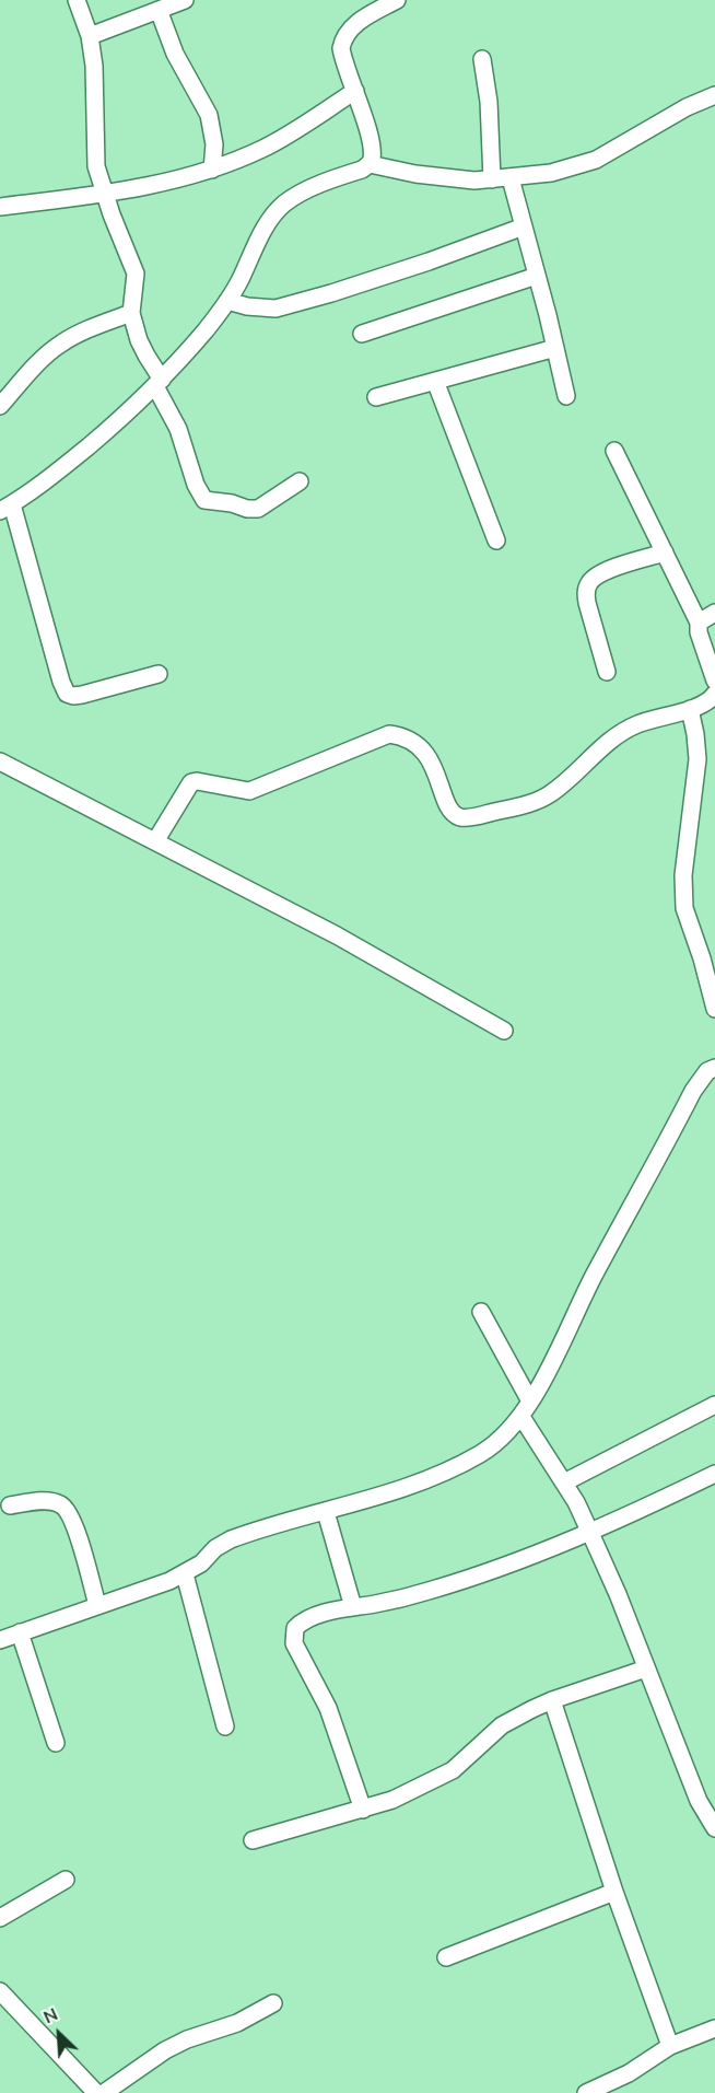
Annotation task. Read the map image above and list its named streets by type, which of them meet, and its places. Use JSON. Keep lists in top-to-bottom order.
{
  "north": "top left"
}
